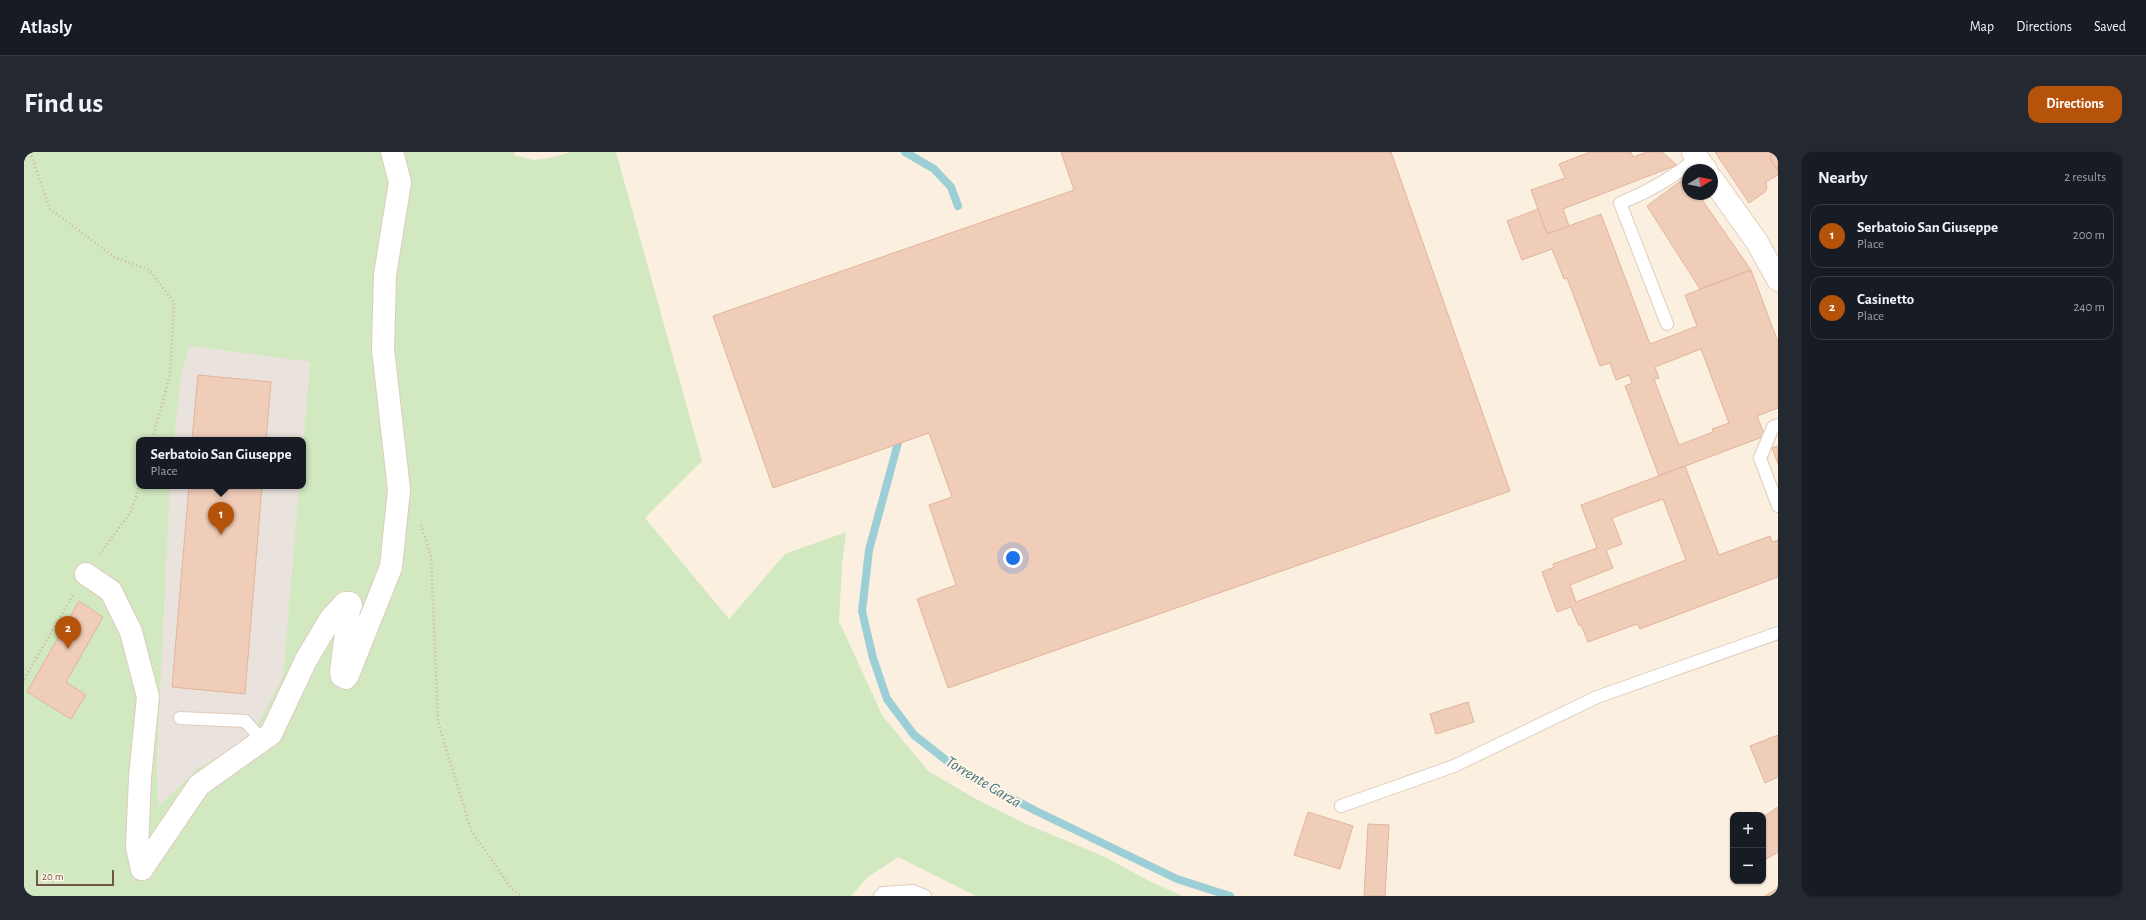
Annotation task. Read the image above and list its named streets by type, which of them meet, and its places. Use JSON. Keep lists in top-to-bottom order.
{
  "water": ["Torrente Garza"],
  "scale_bar": "20 m",
  "north": "right",
  "page": {
    "header": "Atlasly",
    "nav": ["Map", "Directions", "Saved"],
    "buttons": "Directions",
    "title": "Find us",
    "heading": ["Nearby", "2 results"],
    "list": [
      {
        "mark": "1",
        "name": "Serbatoio San Giuseppe",
        "note": "Place",
        "value": "200 m"
      },
      {
        "mark": "2",
        "name": "Casinetto",
        "note": "Place",
        "value": "240 m"
      }
    ],
    "popup": ["Serbatoio San Giuseppe", "Place"],
    "pins": ["1", "2"],
    "map_buttons": ["+", "−"],
    "scale": "20 m"
  }
}
